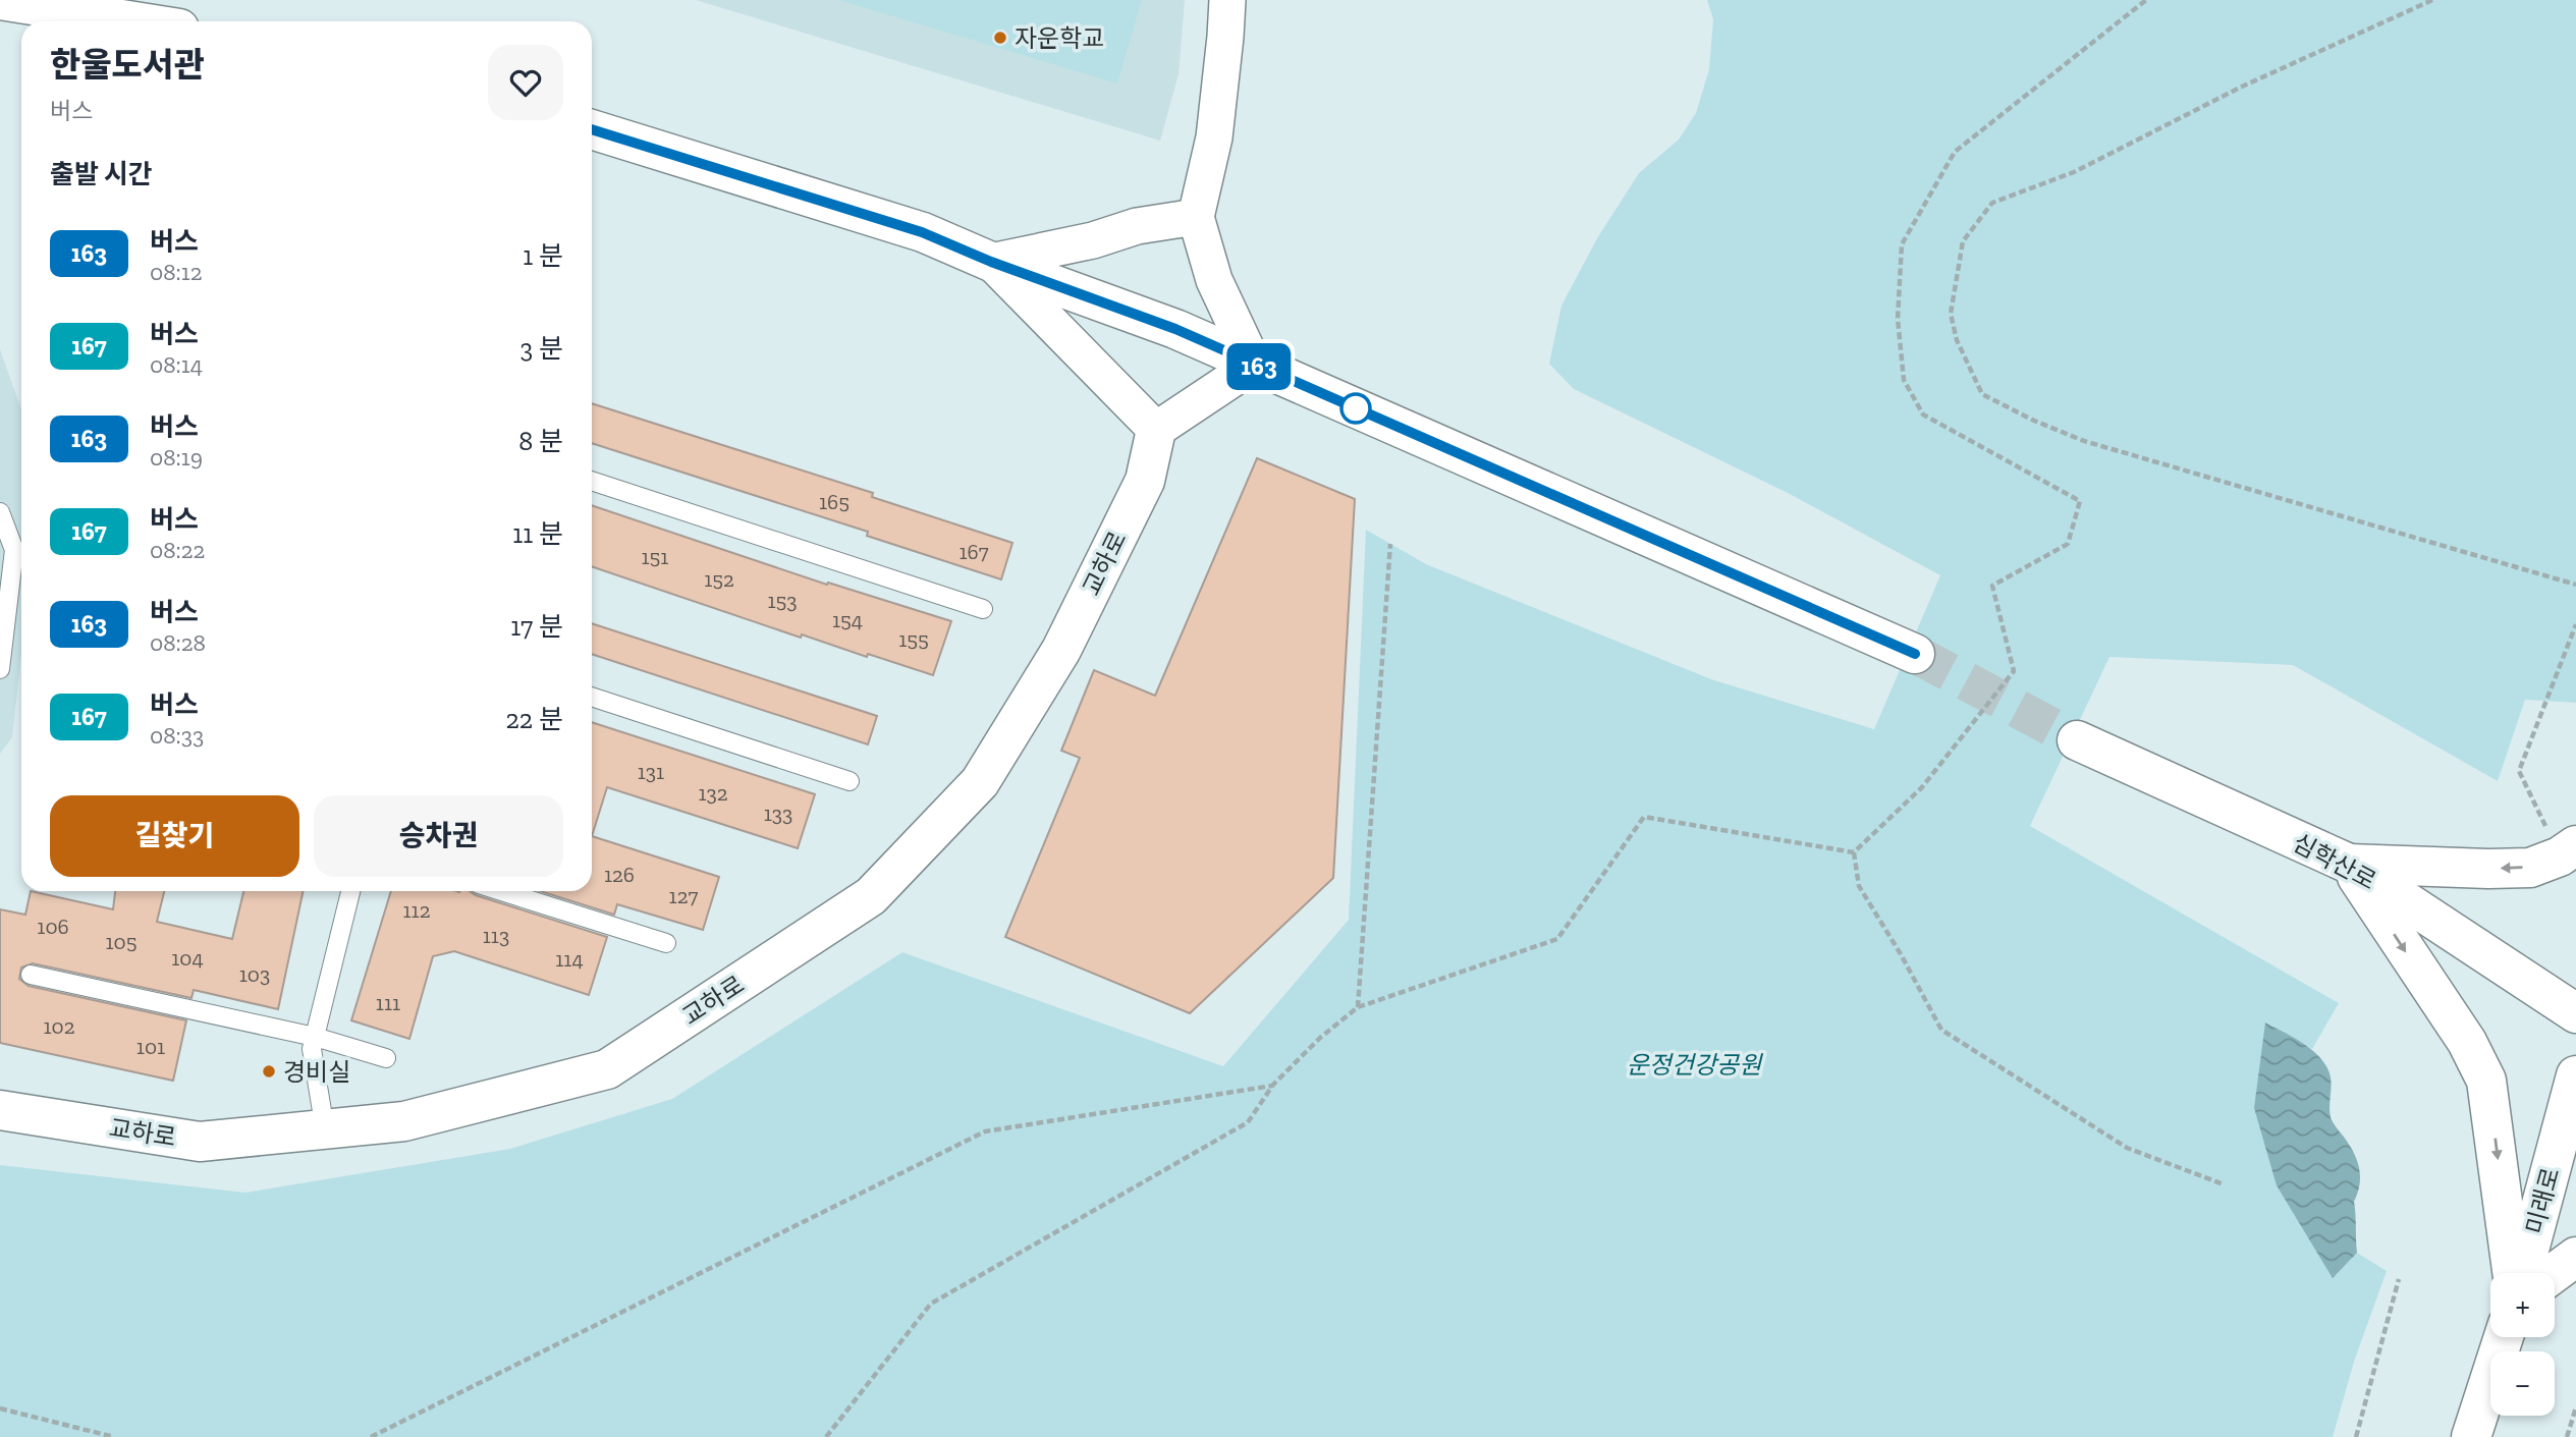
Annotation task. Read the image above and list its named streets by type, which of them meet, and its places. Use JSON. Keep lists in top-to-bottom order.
{
  "streets": {
    "street": ["교하로", "심학산로", "미래로"]
  },
  "parks": ["운정건강공원"],
  "places": ["자운학교", "경비실"],
  "lines": ["bus line 163"],
  "house_numbers": [
    "165",
    "167",
    "151",
    "152",
    "153",
    "154",
    "155",
    "131",
    "132",
    "133",
    "126",
    "127",
    "112",
    "106",
    "113",
    "105",
    "104",
    "114",
    "103",
    "111",
    "102",
    "101"
  ],
  "page": {
    "on_map": "163",
    "heading": [
      ["한울도서관", "버스"],
      "출발 시간"
    ],
    "list": [
      {
        "mark": "163",
        "name": "버스",
        "note": "08:12",
        "value": "1 분"
      },
      {
        "mark": "167",
        "name": "버스",
        "note": "08:14",
        "value": "3 분"
      },
      {
        "mark": "163",
        "name": "버스",
        "note": "08:19",
        "value": "8 분"
      },
      {
        "mark": "167",
        "name": "버스",
        "note": "08:22",
        "value": "11 분"
      },
      {
        "mark": "163",
        "name": "버스",
        "note": "08:28",
        "value": "17 분"
      },
      {
        "mark": "167",
        "name": "버스",
        "note": "08:33",
        "value": "22 분"
      }
    ],
    "buttons": ["길찾기", "승차권"],
    "map_buttons": ["+", "−"]
  }
}
